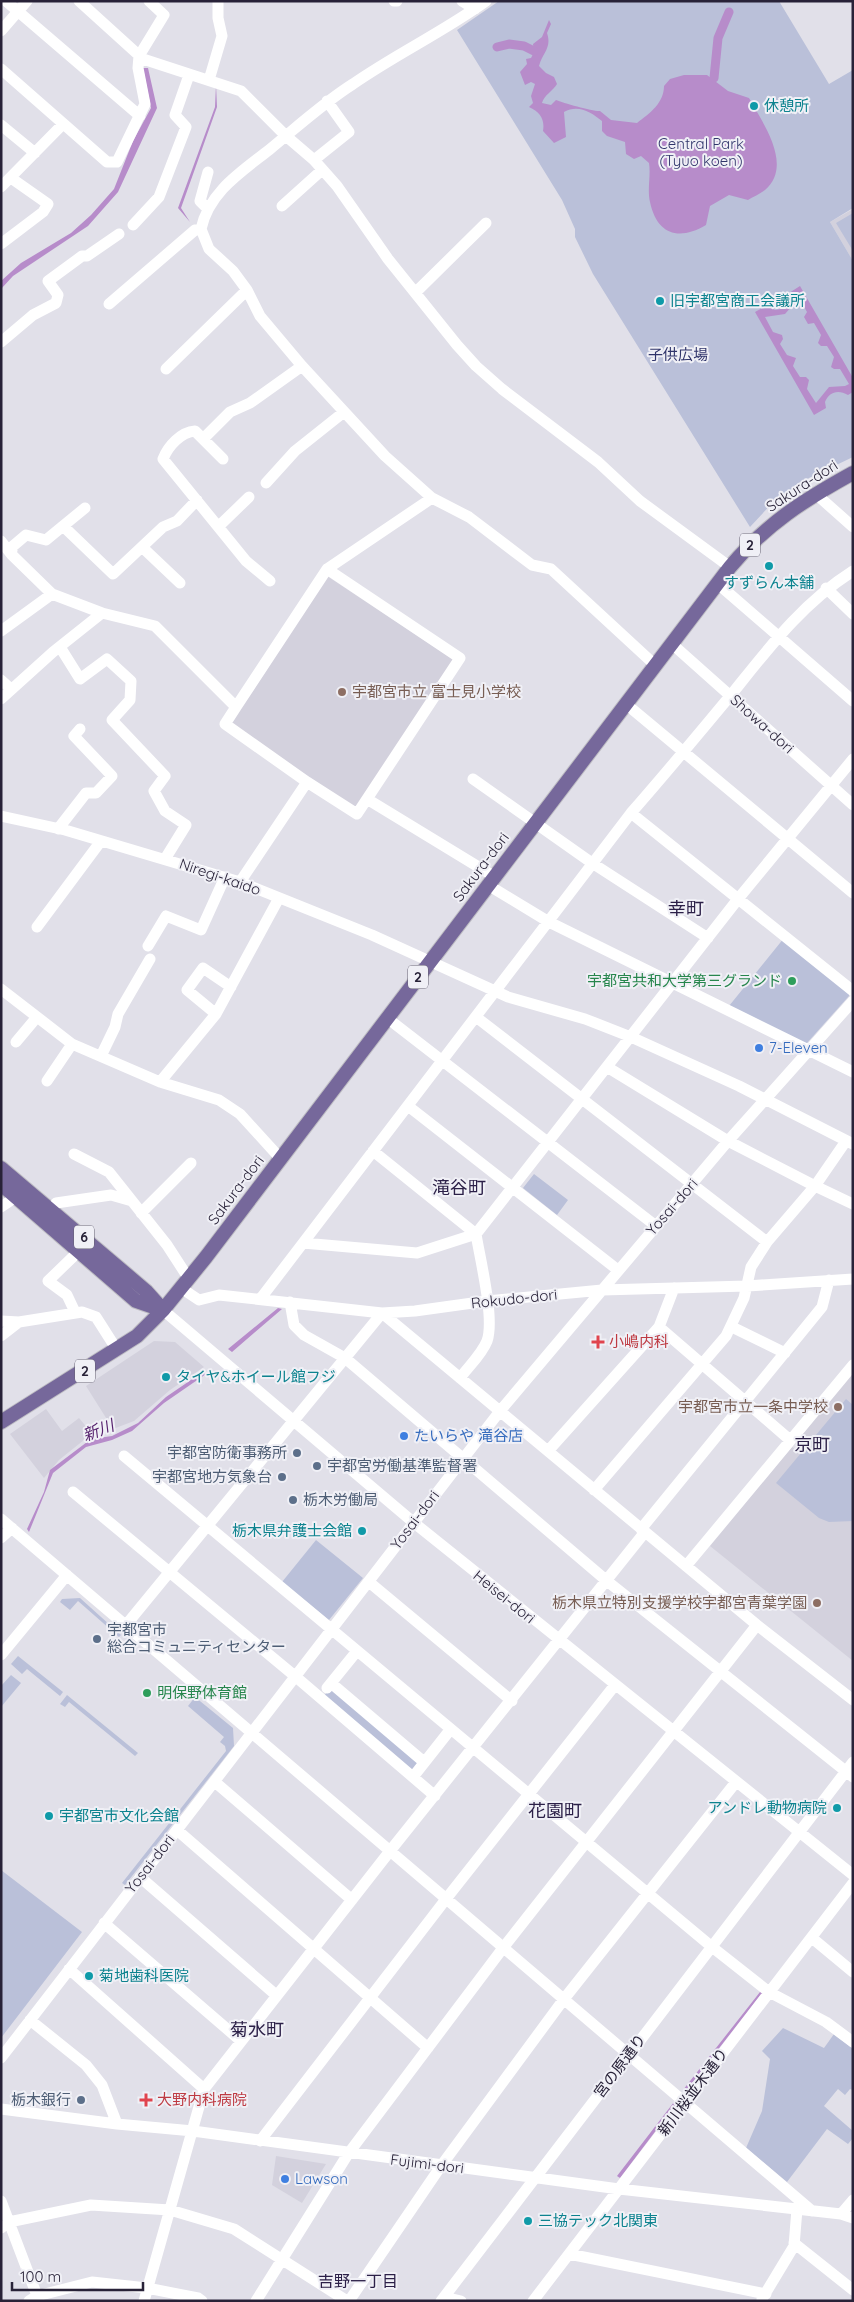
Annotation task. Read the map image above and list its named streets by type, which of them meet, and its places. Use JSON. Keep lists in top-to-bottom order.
{
  "streets": {
    "main road": ["Sakura-dori", "2", "6"],
    "street": [
      "Showa-dori",
      "Niregi-kaido",
      "Yosai-dori",
      "Rokudo-dori",
      "Heisei-dori",
      "宮の原通り",
      "新川桜並木通り",
      "Fujimi-dori"
    ]
  },
  "crossings": [
    ["Sakura-dori", "2"],
    ["Sakura-dori", "Showa-dori"],
    ["Sakura-dori", "Niregi-kaido"],
    ["Sakura-dori", "6"],
    ["Sakura-dori", "Rokudo-dori"],
    ["Sakura-dori", "Heisei-dori"],
    ["2", "6"],
    ["2", "Heisei-dori"],
    ["Niregi-kaido", "Yosai-dori"],
    ["Yosai-dori", "Rokudo-dori"],
    ["Yosai-dori", "Heisei-dori"],
    ["6", "Heisei-dori"],
    ["Heisei-dori", "宮の原通り"],
    ["宮の原通り", "Fujimi-dori"],
    ["新川桜並木通り", "Fujimi-dori"]
  ],
  "districts": [
    "幸町",
    "滝谷町",
    "京町",
    "花園町",
    "菊水町",
    "吉野一丁目"
  ],
  "water": ["新川"],
  "parks": ["Central Park (Tyuo koen)", "子供広場"],
  "places": {
    "other": [
      "休憩所",
      "旧宇都宮商工会議所",
      "すずらん本舗",
      "宇都宮市立 富士見小学校",
      "宇都宮共和大学第三グランド",
      "7-Eleven",
      "タイヤ&ホイール館フジ",
      "宇都宮市立一条中学校",
      "たいらや 滝谷店",
      "宇都宮防衛事務所",
      "宇都宮労働基準監督署",
      "宇都宮地方気象台",
      "栃木労働局",
      "栃木県弁護士会館",
      "栃木県立特別支援学校宇都宮青葉学園",
      "宇都宮市 総合コミュニティセンター",
      "明保野体育館",
      "アンドレ動物病院",
      "宇都宮市文化会館",
      "菊地歯科医院",
      "栃木銀行",
      "Lawson",
      "三協テック北関東"
    ],
    "health": ["小嶋内科", "大野内科病院"]
  },
  "scale_bar": "100 m"
}
